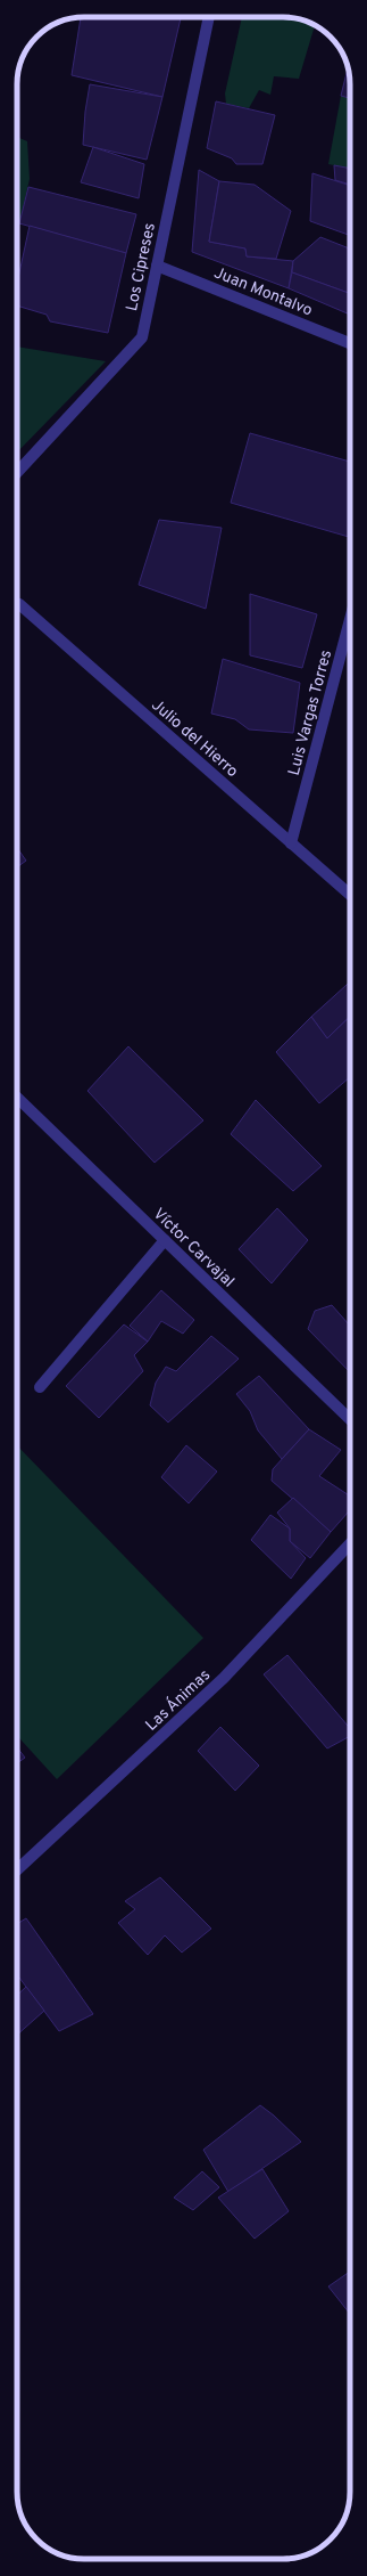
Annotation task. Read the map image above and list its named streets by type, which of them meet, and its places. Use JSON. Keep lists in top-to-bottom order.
{
  "streets": {
    "street": [
      "Los Cipreses",
      "Juan Montalvo",
      "Luis Vargas Torres",
      "Julio del Hierro",
      "Víctor Carvajal",
      "Las Ánimas"
    ]
  },
  "crossings": [
    ["Los Cipreses", "Juan Montalvo"],
    ["Luis Vargas Torres", "Julio del Hierro"]
  ]
}
